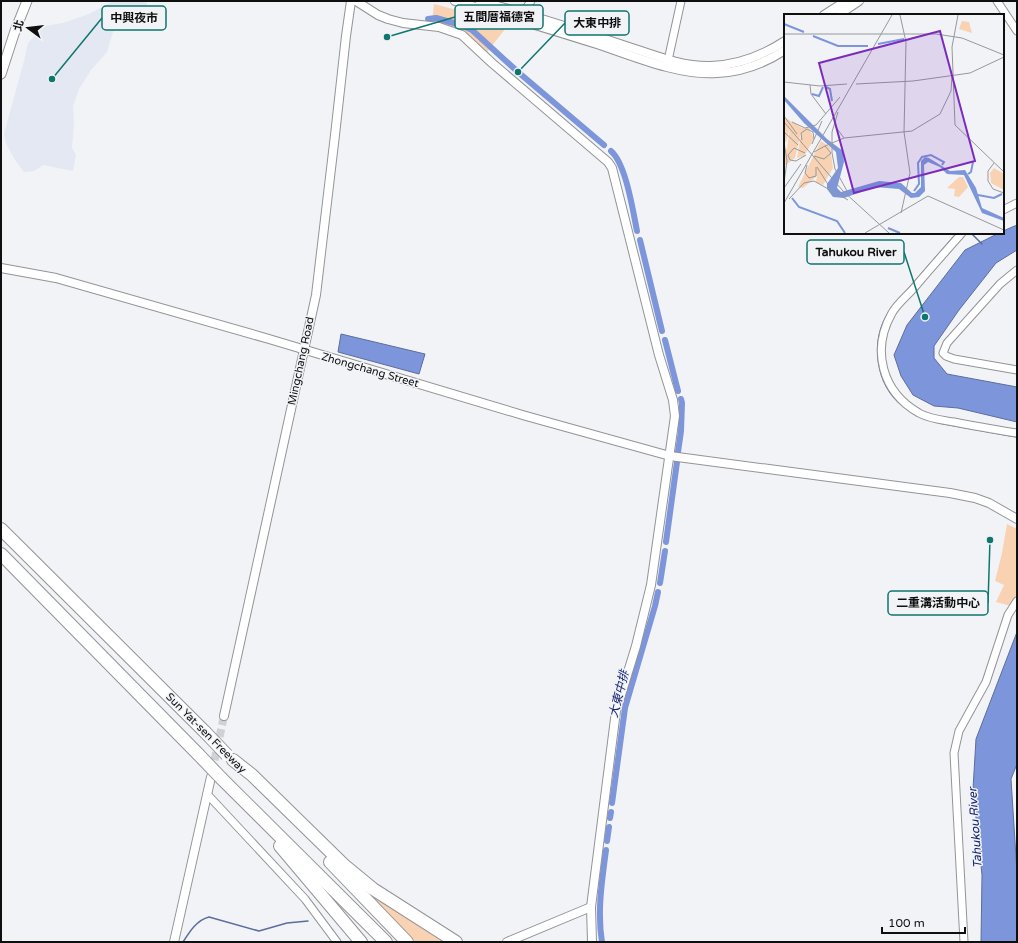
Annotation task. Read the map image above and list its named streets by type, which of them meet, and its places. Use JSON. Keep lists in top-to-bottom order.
{
  "streets": {
    "highway": ["Sun Yat-sen Freeway"],
    "street": ["Mingchang Road", "Zhongchang Street"]
  },
  "crossings": [
    ["Mingchang Road", "Zhongchang Street"]
  ],
  "water": ["大東中排", "Tahukou River"],
  "places": [
    "五間厝福德宮",
    "大東中排",
    "中興夜市",
    "Tahukou River",
    "二重溝活動中心"
  ],
  "scale_bar": "100 m",
  "north": "left"
}
